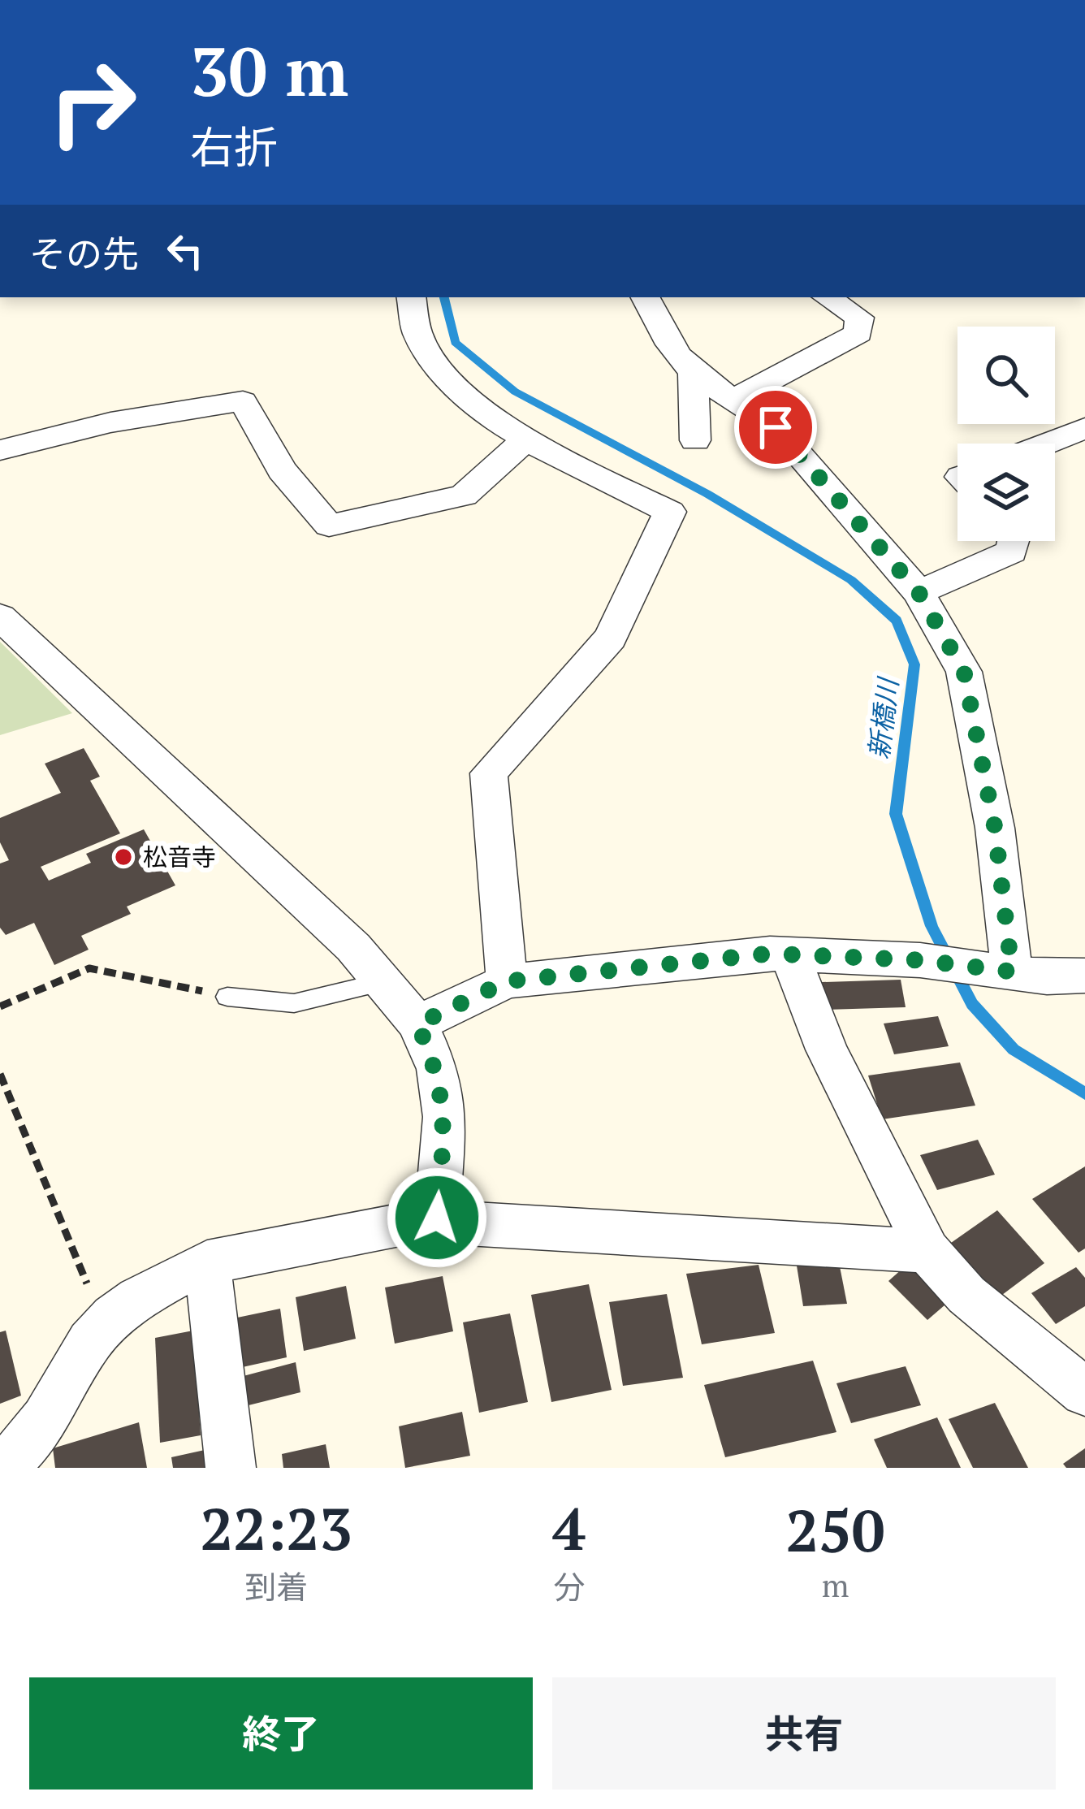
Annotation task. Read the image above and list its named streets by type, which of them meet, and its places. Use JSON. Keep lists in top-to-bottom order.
{
  "water": ["新橋川"],
  "places": ["松音寺"],
  "page": {
    "turn": ["30 m", "右折"],
    "then": "その先",
    "eta": [
      "22:23",
      "到着",
      "4",
      "分",
      "250",
      "m"
    ],
    "buttons": ["終了", "共有"]
  }
}
